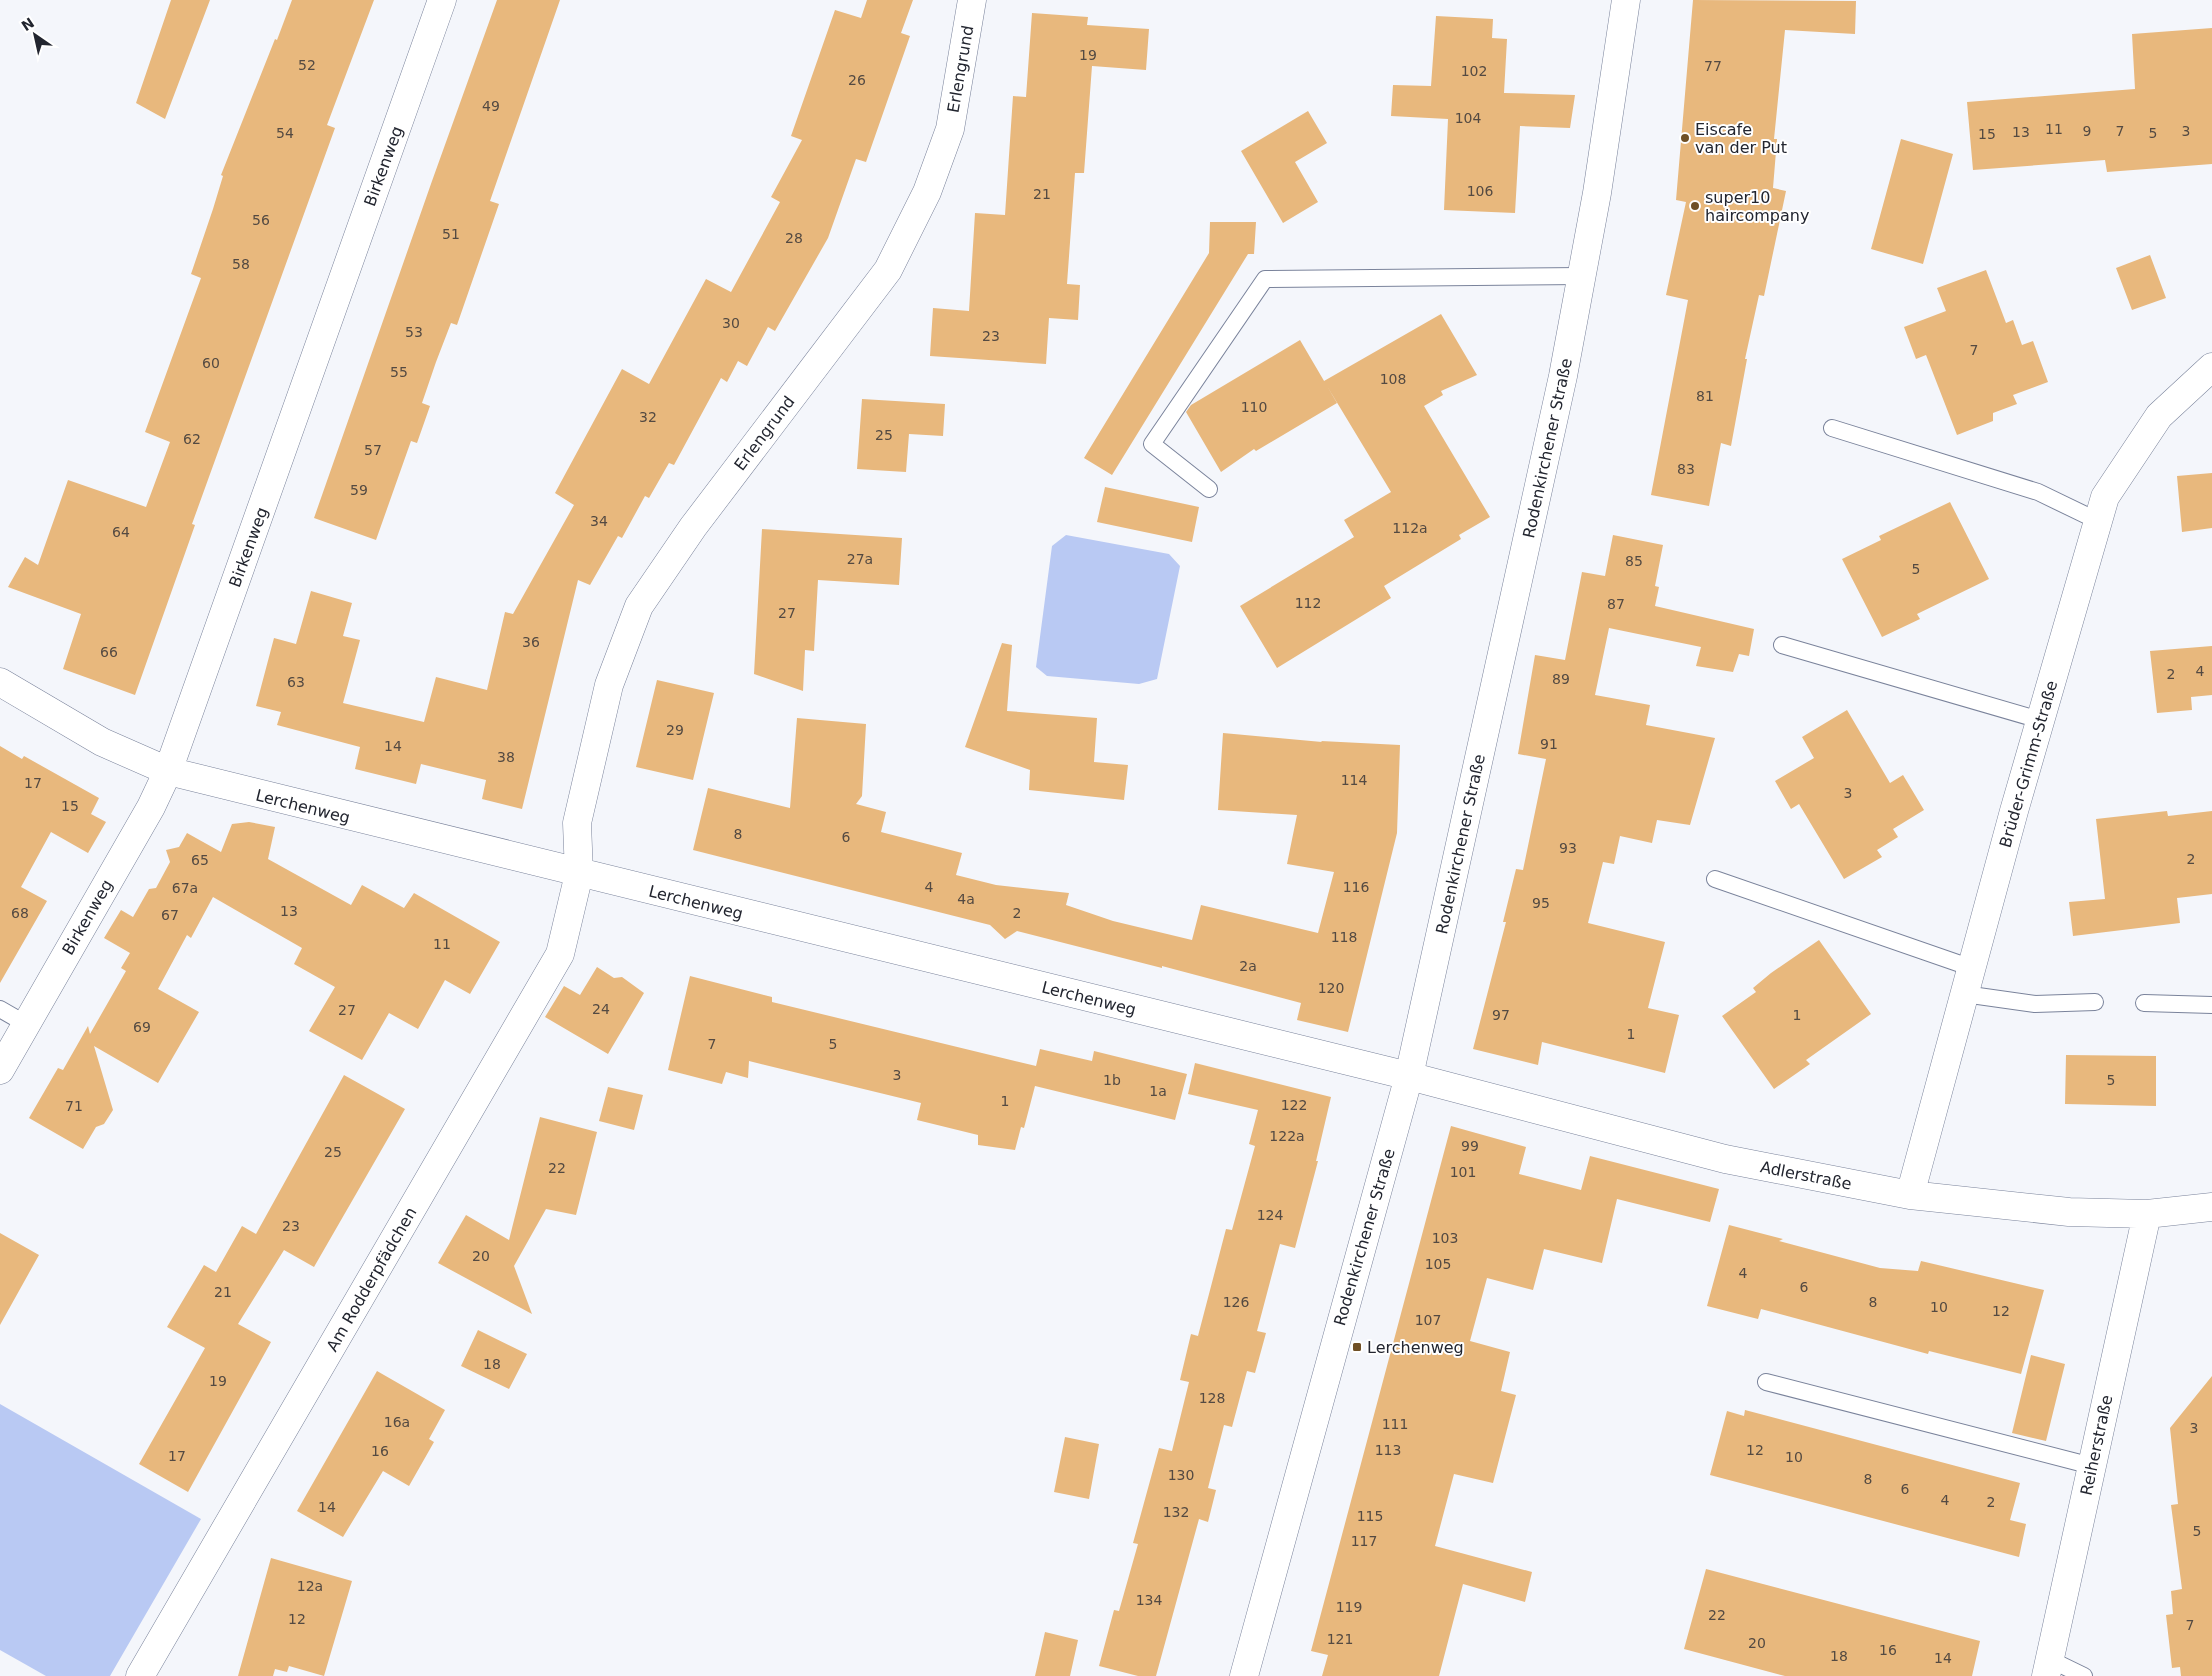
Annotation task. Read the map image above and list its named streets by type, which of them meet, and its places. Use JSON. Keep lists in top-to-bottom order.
{
  "streets": {
    "street": [
      "Erlengrund",
      "Birkenweg",
      "Rodenkirchener Straße",
      "Brüder-Grimm-Straße",
      "Lerchenweg",
      "Adlerstraße",
      "Am Rodderpfädchen",
      "Reiherstraße"
    ]
  },
  "crossings": [
    ["Erlengrund", "Lerchenweg"],
    ["Erlengrund", "Am Rodderpfädchen"],
    ["Birkenweg", "Lerchenweg"],
    ["Rodenkirchener Straße", "Lerchenweg"],
    ["Rodenkirchener Straße", "Adlerstraße"],
    ["Brüder-Grimm-Straße", "Adlerstraße"],
    ["Lerchenweg", "Adlerstraße"],
    ["Lerchenweg", "Am Rodderpfädchen"],
    ["Adlerstraße", "Reiherstraße"]
  ],
  "places": {
    "other": ["Eiscafe van der Put", "super10 haircompany"],
    "transit": ["Lerchenweg"]
  },
  "house_numbers": [
    "19",
    "52",
    "77",
    "102",
    "26",
    "49",
    "104",
    "11",
    "9",
    "7",
    "3",
    "13",
    "54",
    "5",
    "15",
    "106",
    "21",
    "56",
    "51",
    "28",
    "58",
    "30",
    "53",
    "23",
    "7",
    "60",
    "55",
    "108",
    "81",
    "110",
    "32",
    "25",
    "62",
    "57",
    "83",
    "59",
    "34",
    "112a",
    "64",
    "27a",
    "85",
    "5",
    "112",
    "87",
    "27",
    "36",
    "66",
    "4",
    "2",
    "89",
    "63",
    "29",
    "91",
    "14",
    "38",
    "114",
    "17",
    "3",
    "15",
    "8",
    "6",
    "93",
    "2",
    "65",
    "4",
    "116",
    "67a",
    "4a",
    "95",
    "13",
    "68",
    "2",
    "67",
    "118",
    "11",
    "2a",
    "120",
    "24",
    "27",
    "97",
    "1",
    "69",
    "1",
    "7",
    "5",
    "3",
    "1b",
    "5",
    "1a",
    "1",
    "122",
    "71",
    "122a",
    "99",
    "25",
    "22",
    "101",
    "124",
    "23",
    "103",
    "20",
    "105",
    "4",
    "6",
    "21",
    "126",
    "8",
    "10",
    "12",
    "107",
    "18",
    "19",
    "128",
    "16a",
    "111",
    "3",
    "113",
    "12",
    "16",
    "17",
    "10",
    "130",
    "8",
    "6",
    "4",
    "2",
    "14",
    "132",
    "115",
    "5",
    "117",
    "12a",
    "134",
    "119",
    "22",
    "12",
    "7",
    "121",
    "20",
    "16",
    "18",
    "14"
  ],
  "north": "top left"
}
